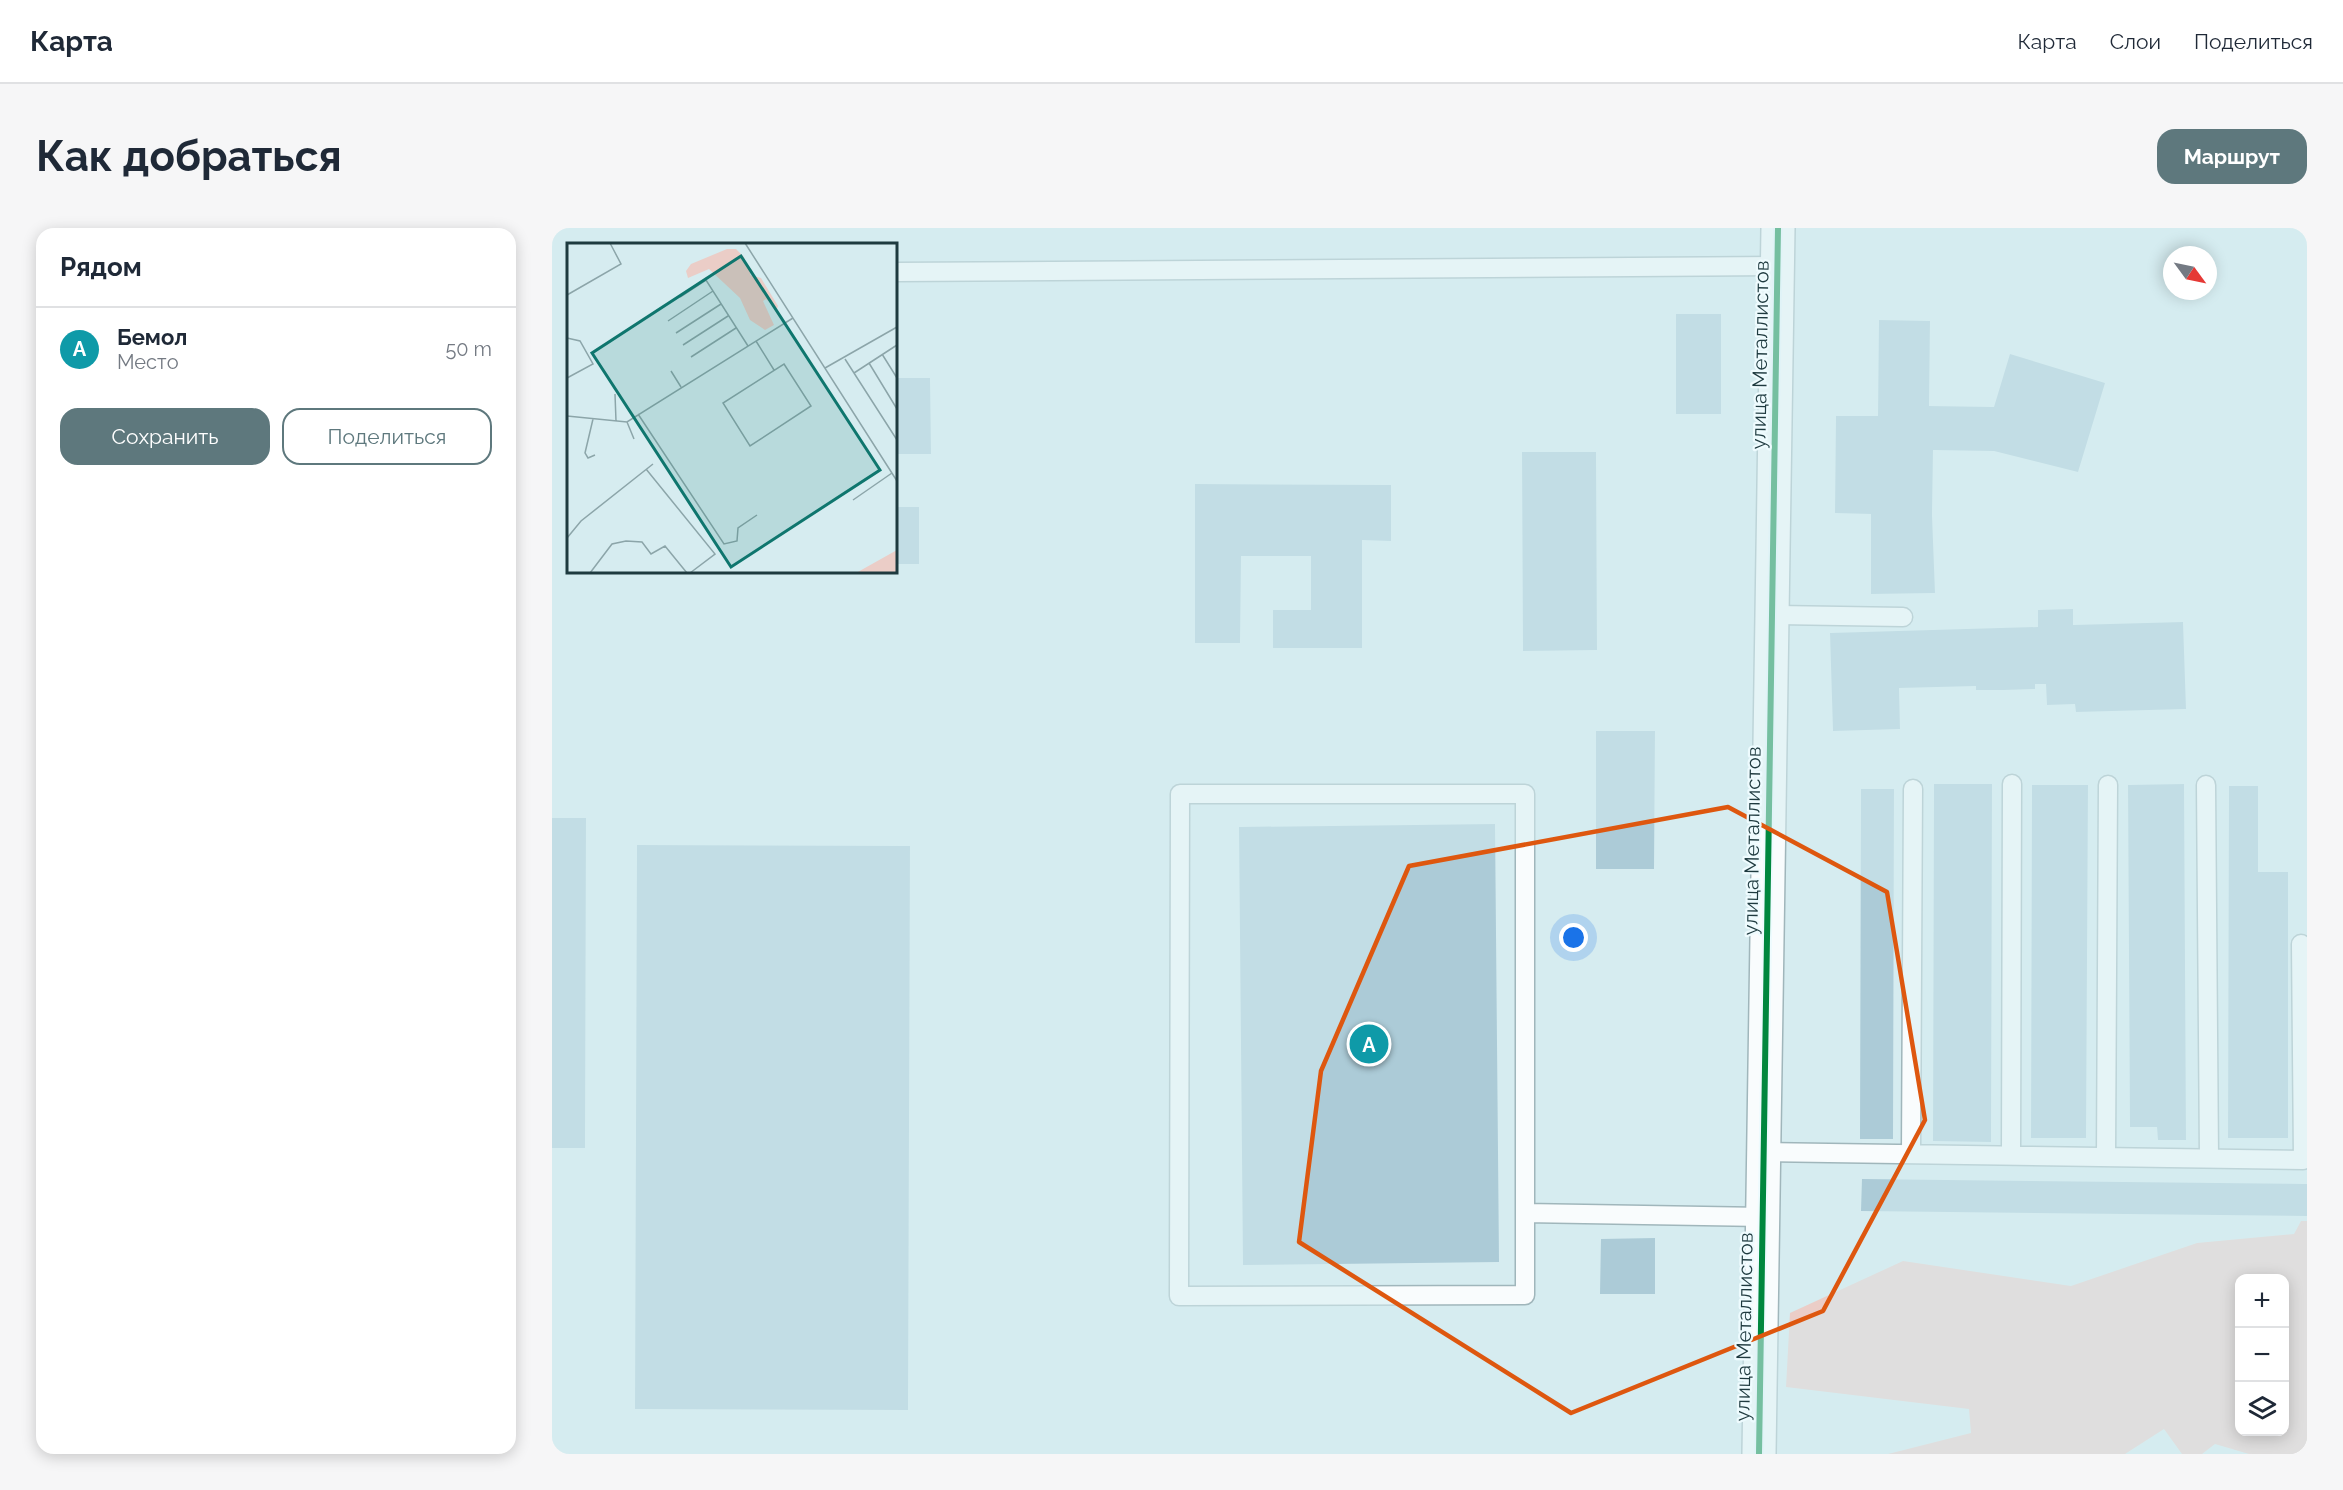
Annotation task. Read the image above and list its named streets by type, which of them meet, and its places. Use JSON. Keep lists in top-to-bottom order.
{
  "streets": {
    "street": ["улица Металлистов"]
  },
  "north": "bottom right",
  "page": {
    "header": "Карта",
    "nav": ["Карта", "Слои", "Поделиться"],
    "buttons": [
      "Маршрут",
      ["Сохранить", "Поделиться"]
    ],
    "title": "Как добраться",
    "heading": "Рядом",
    "list": [
      {
        "mark": "A",
        "name": "Бемол",
        "note": "Место",
        "value": "50 m"
      }
    ],
    "pins": "A",
    "map_buttons": ["+", "−"]
  }
}
